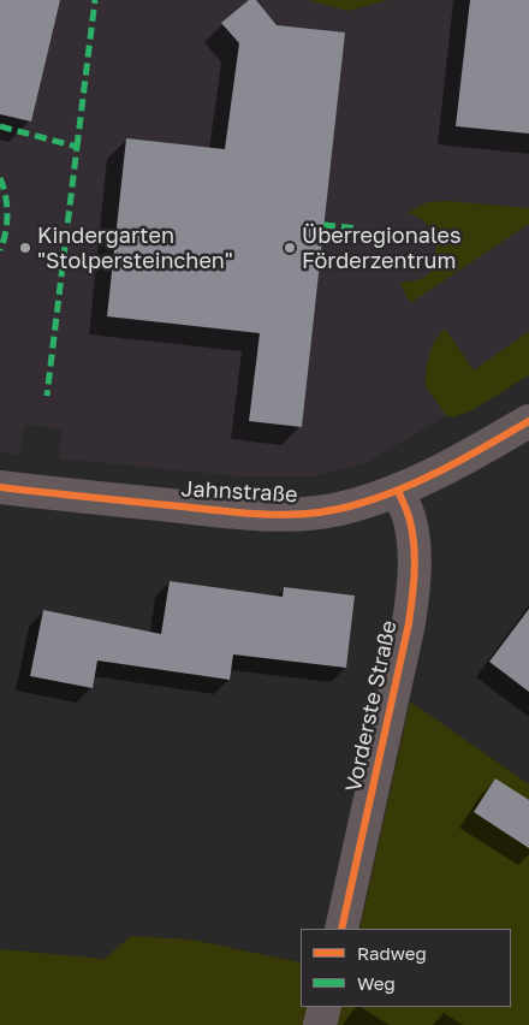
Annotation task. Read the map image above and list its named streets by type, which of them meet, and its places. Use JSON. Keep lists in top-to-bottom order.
{
  "streets": {
    "street": ["Jahnstraße", "Vorderste Straße"]
  },
  "crossings": [
    ["Jahnstraße", "Vorderste Straße"]
  ],
  "places": ["Kindergarten \"Stolpersteinchen\"", "Überregionales Förderzentrum"],
  "legend": ["Radweg", "Weg"]
}
